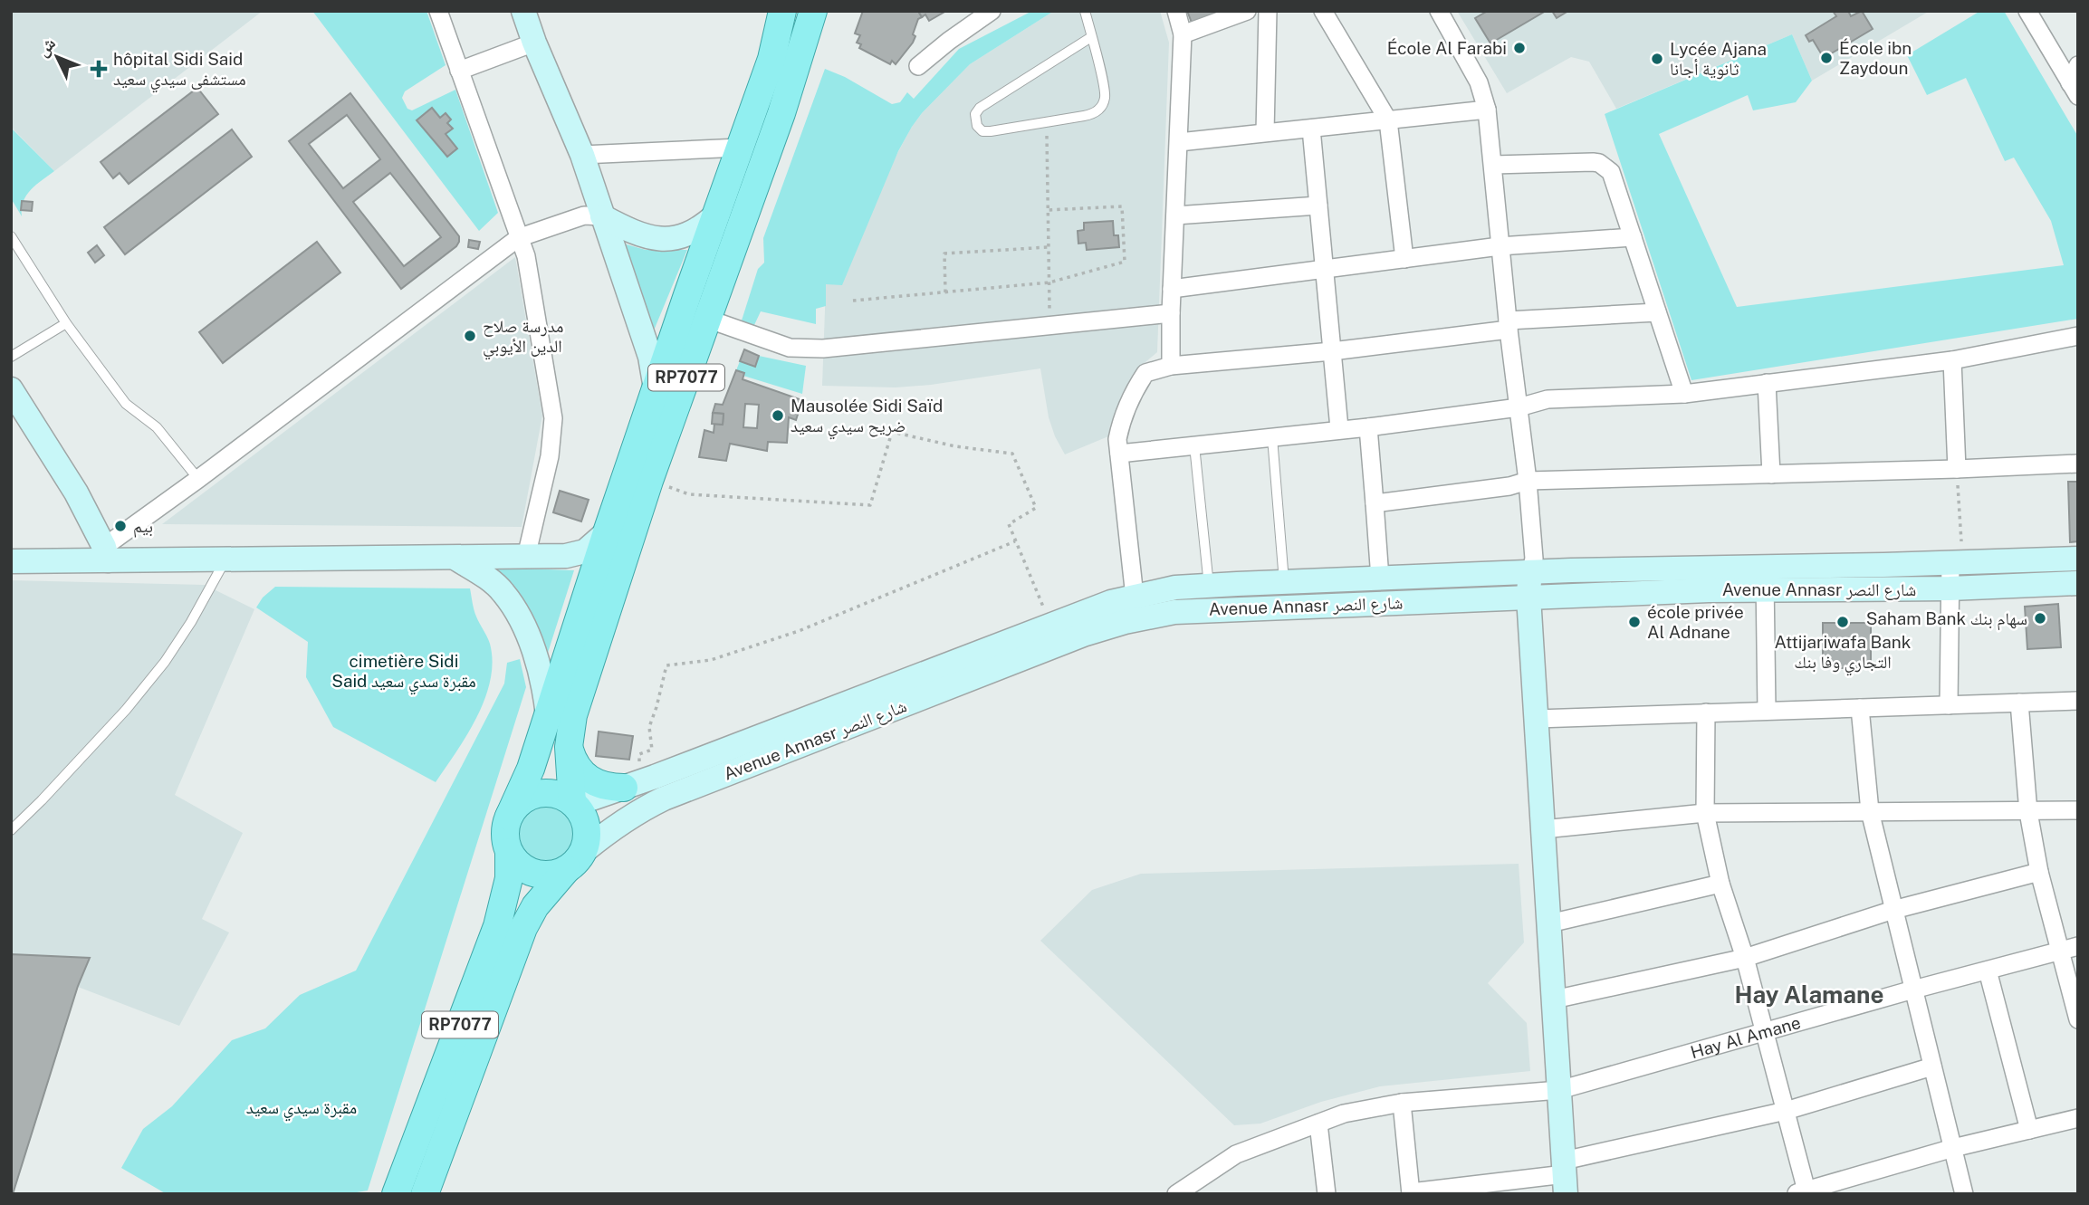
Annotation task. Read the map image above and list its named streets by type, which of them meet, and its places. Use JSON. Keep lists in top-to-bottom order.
{
  "streets": {
    "main road": ["RP7077", "Avenue Annasr شارع النصر"],
    "street": ["Hay Al Amane"]
  },
  "crossings": [
    ["RP7077", "Avenue Annasr شارع النصر"]
  ],
  "districts": ["Hay Alamane"],
  "parks": ["cimetière Sidi Said مقبرة سدي سعيد", "مقبرة سيدي سعيد"],
  "places": {
    "other": [
      "École Al Farabi",
      "École ibn Zaydoun",
      "Lycée Ajana ثانوية أجانا",
      "مدرسة صلاح الدين الأيوبي",
      "Mausolée Sidi Saïd ضريح سيدي سعيد",
      "بيم",
      "Saham Bank سهام بنك",
      "école privée Al Adnane",
      "Attijariwafa Bank التجاري وفا بنك"
    ],
    "health": ["hôpital Sidi Said مستشفى سيدي سعيد"]
  },
  "north": "top left"
}
